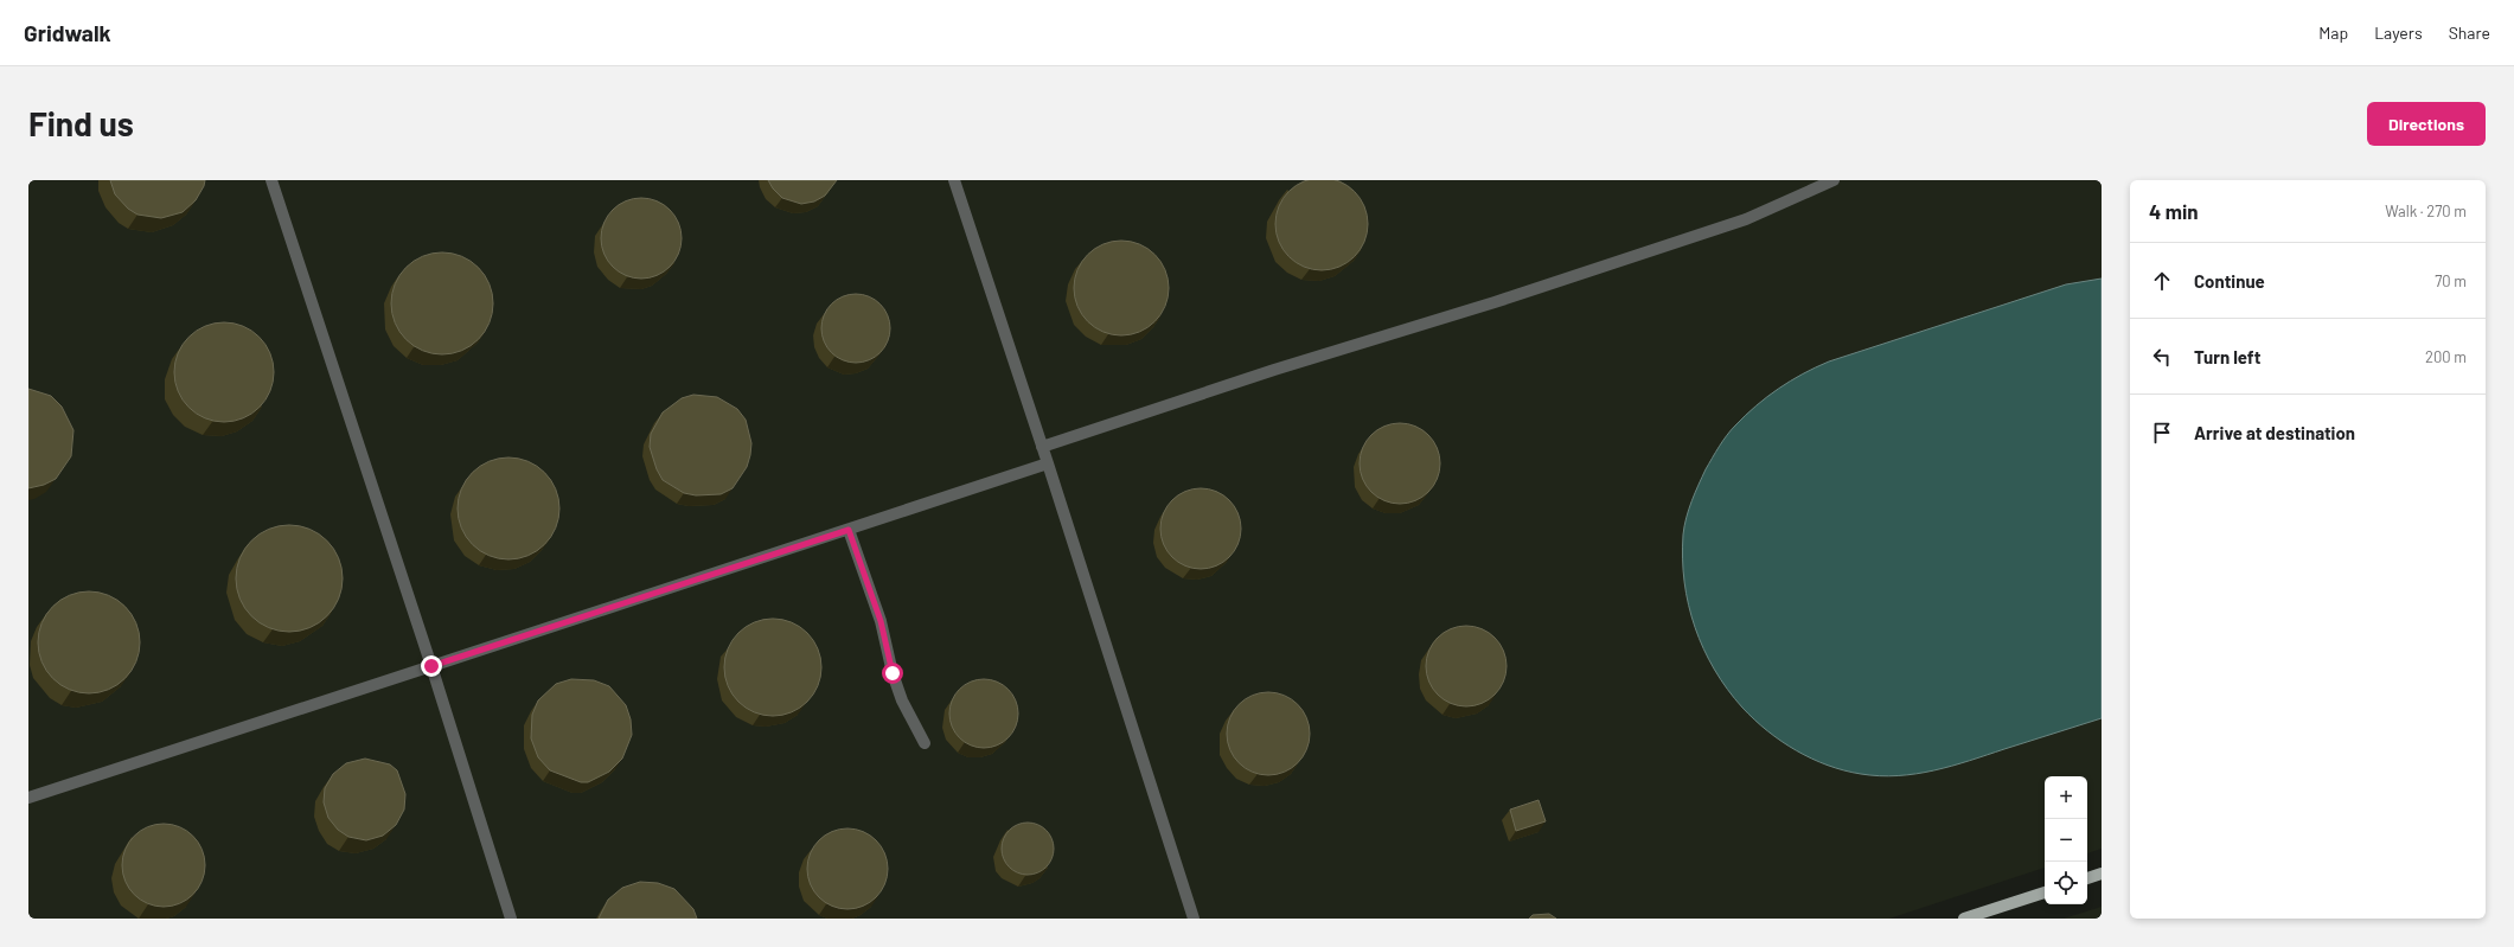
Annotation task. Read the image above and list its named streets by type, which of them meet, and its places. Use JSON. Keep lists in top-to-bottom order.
{
  "page": {
    "header": "Gridwalk",
    "nav": ["Map", "Layers", "Share"],
    "buttons": "Directions",
    "title": "Find us",
    "heading": ["4 min", "Walk · 270 m"],
    "list": [
      ["Continue", "70 m"],
      ["Turn left", "200 m"],
      "Arrive at destination"
    ],
    "map_buttons": ["+", "−"]
  }
}
